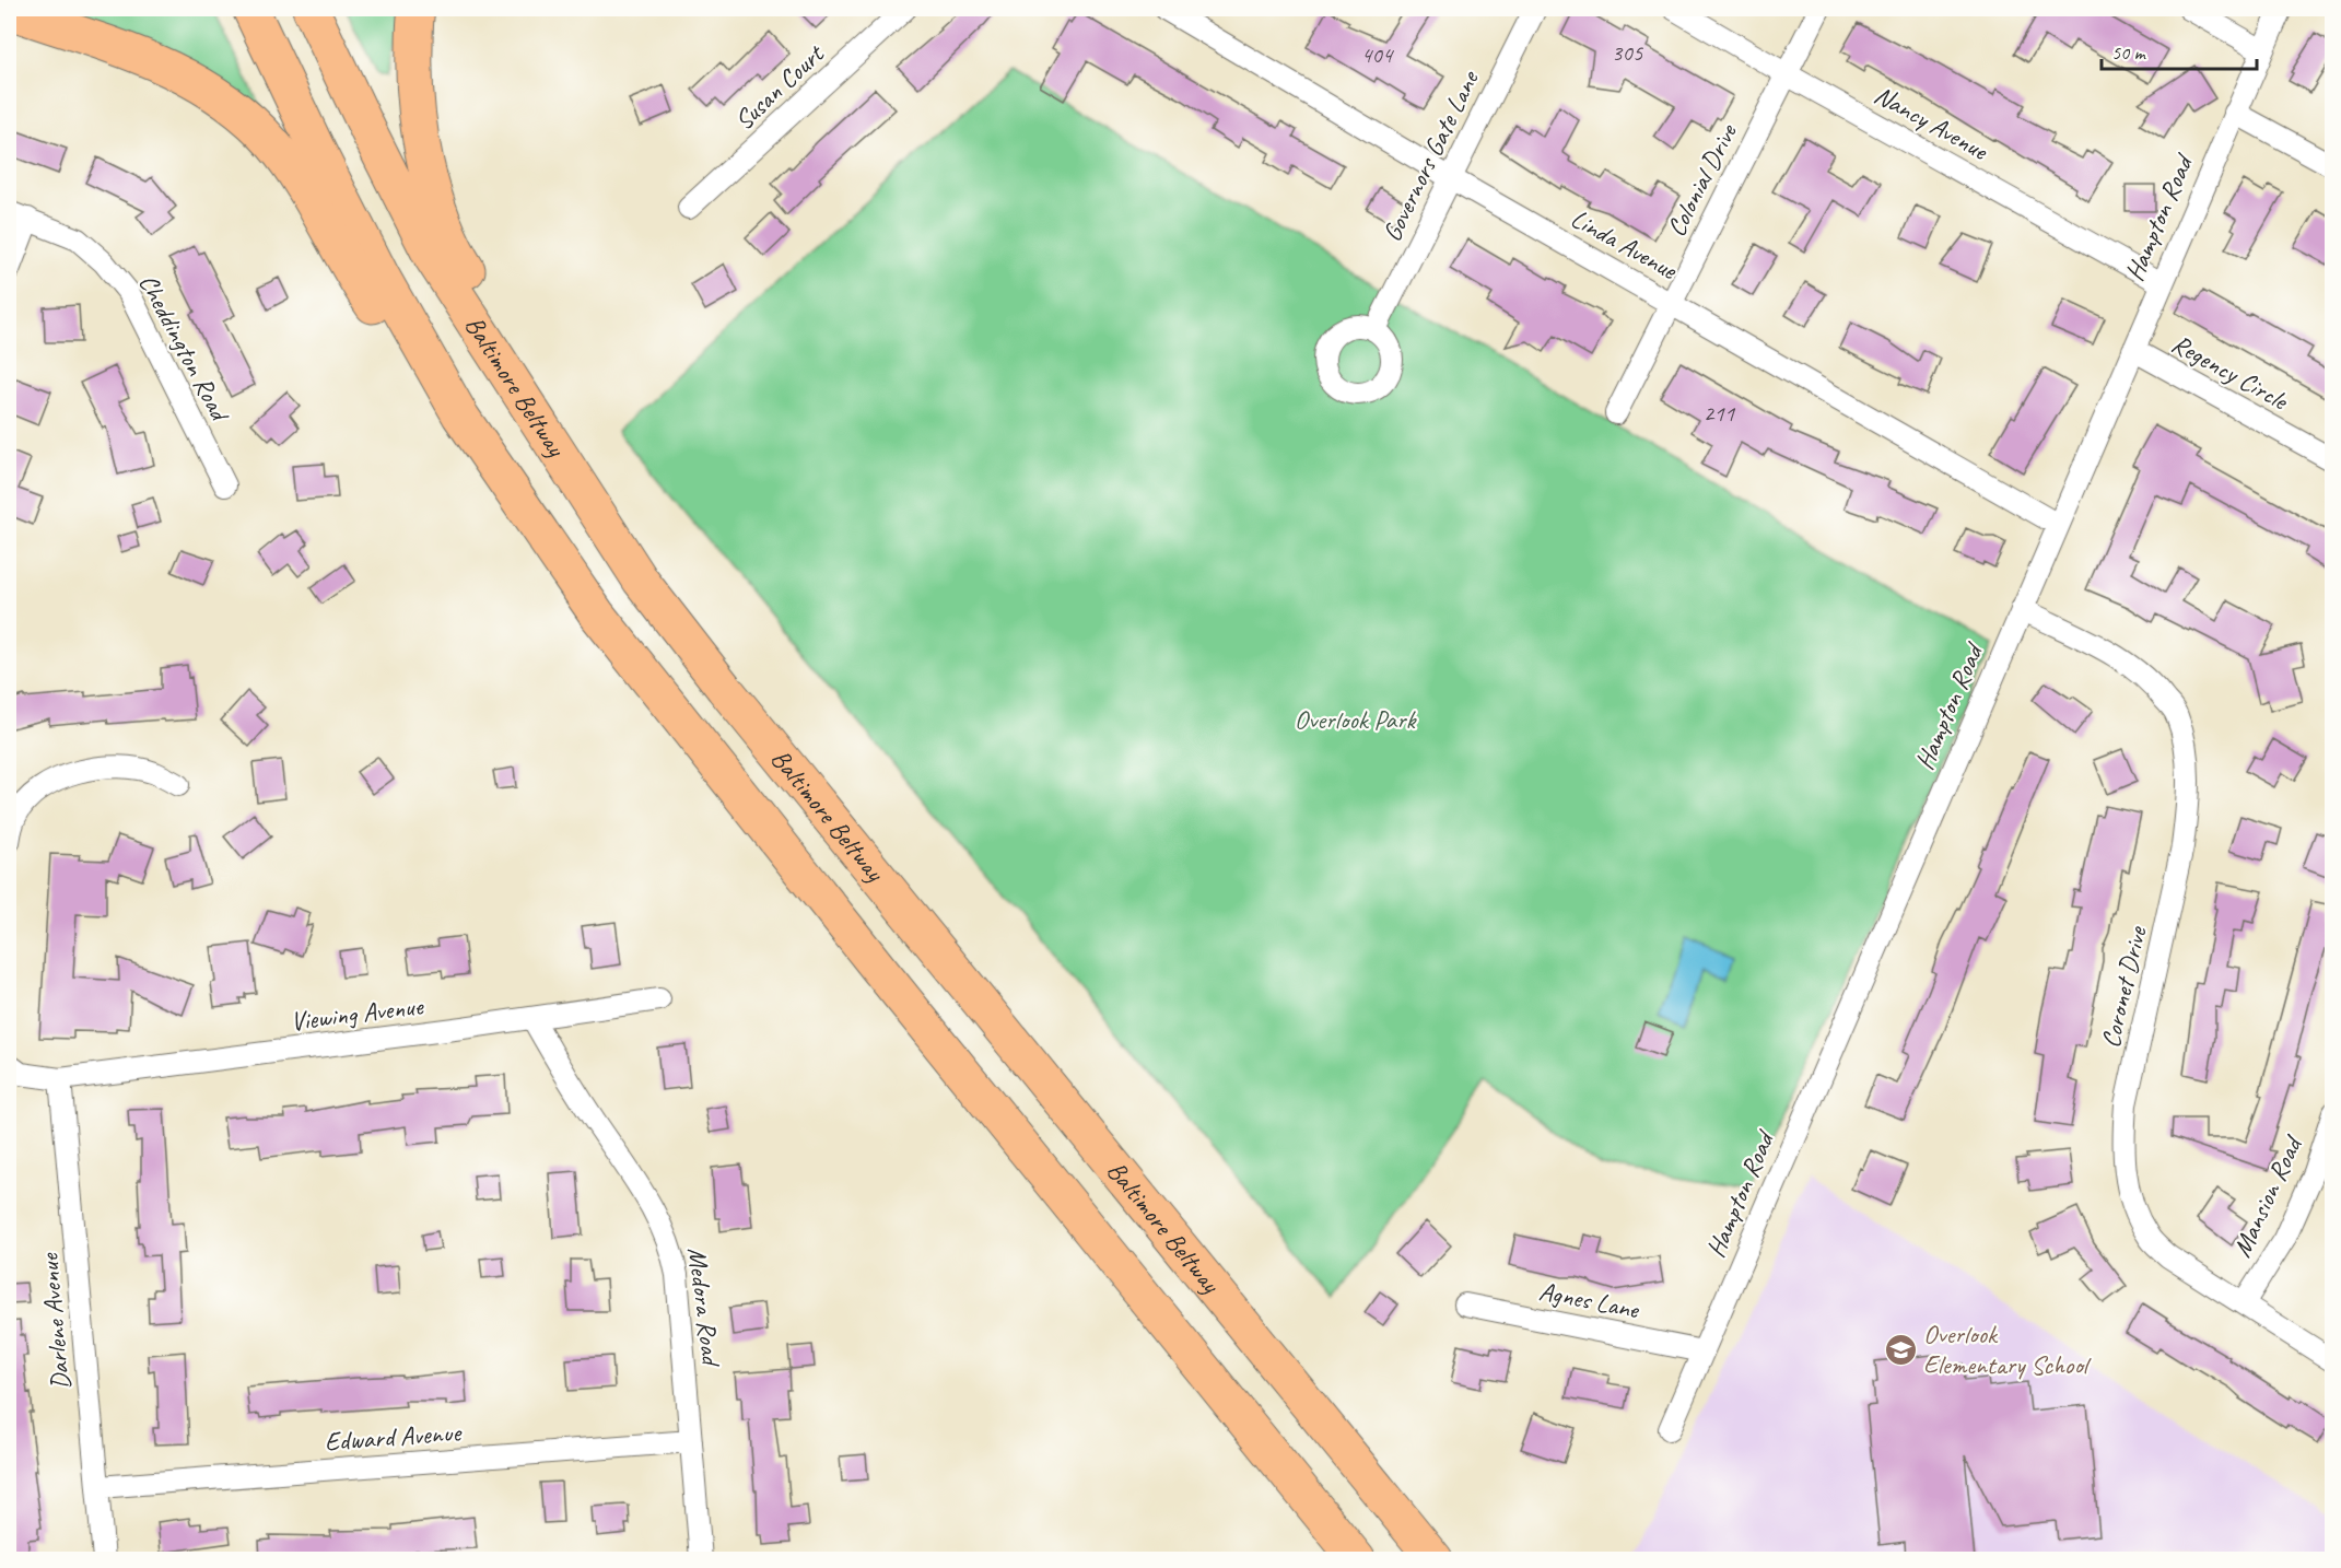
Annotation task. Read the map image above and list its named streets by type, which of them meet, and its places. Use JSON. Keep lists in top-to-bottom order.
{
  "streets": {
    "highway": ["Baltimore Beltway"],
    "street": [
      "Susan Court",
      "Nancy Avenue",
      "Governors Gate Lane",
      "Colonial Drive",
      "Hampton Road",
      "Linda Avenue",
      "Cheddington Road",
      "Regency Circle",
      "Coronet Drive",
      "Viewing Avenue",
      "Mansion Road",
      "Agnes Lane",
      "Medora Road",
      "Darlene Avenue",
      "Edward Avenue"
    ]
  },
  "crossings": [
    ["Nancy Avenue", "Colonial Drive"],
    ["Nancy Avenue", "Hampton Road"],
    ["Governors Gate Lane", "Linda Avenue"],
    ["Colonial Drive", "Linda Avenue"],
    ["Hampton Road", "Linda Avenue"],
    ["Hampton Road", "Regency Circle"],
    ["Hampton Road", "Coronet Drive"],
    ["Hampton Road", "Agnes Lane"],
    ["Coronet Drive", "Mansion Road"],
    ["Viewing Avenue", "Medora Road"],
    ["Viewing Avenue", "Darlene Avenue"],
    ["Medora Road", "Edward Avenue"],
    ["Darlene Avenue", "Edward Avenue"]
  ],
  "parks": ["Overlook Park"],
  "places": {
    "school or university": ["Overlook Elementary School"]
  },
  "house_numbers": ["305", "404", "211"],
  "scale_bar": "50 m"
}
